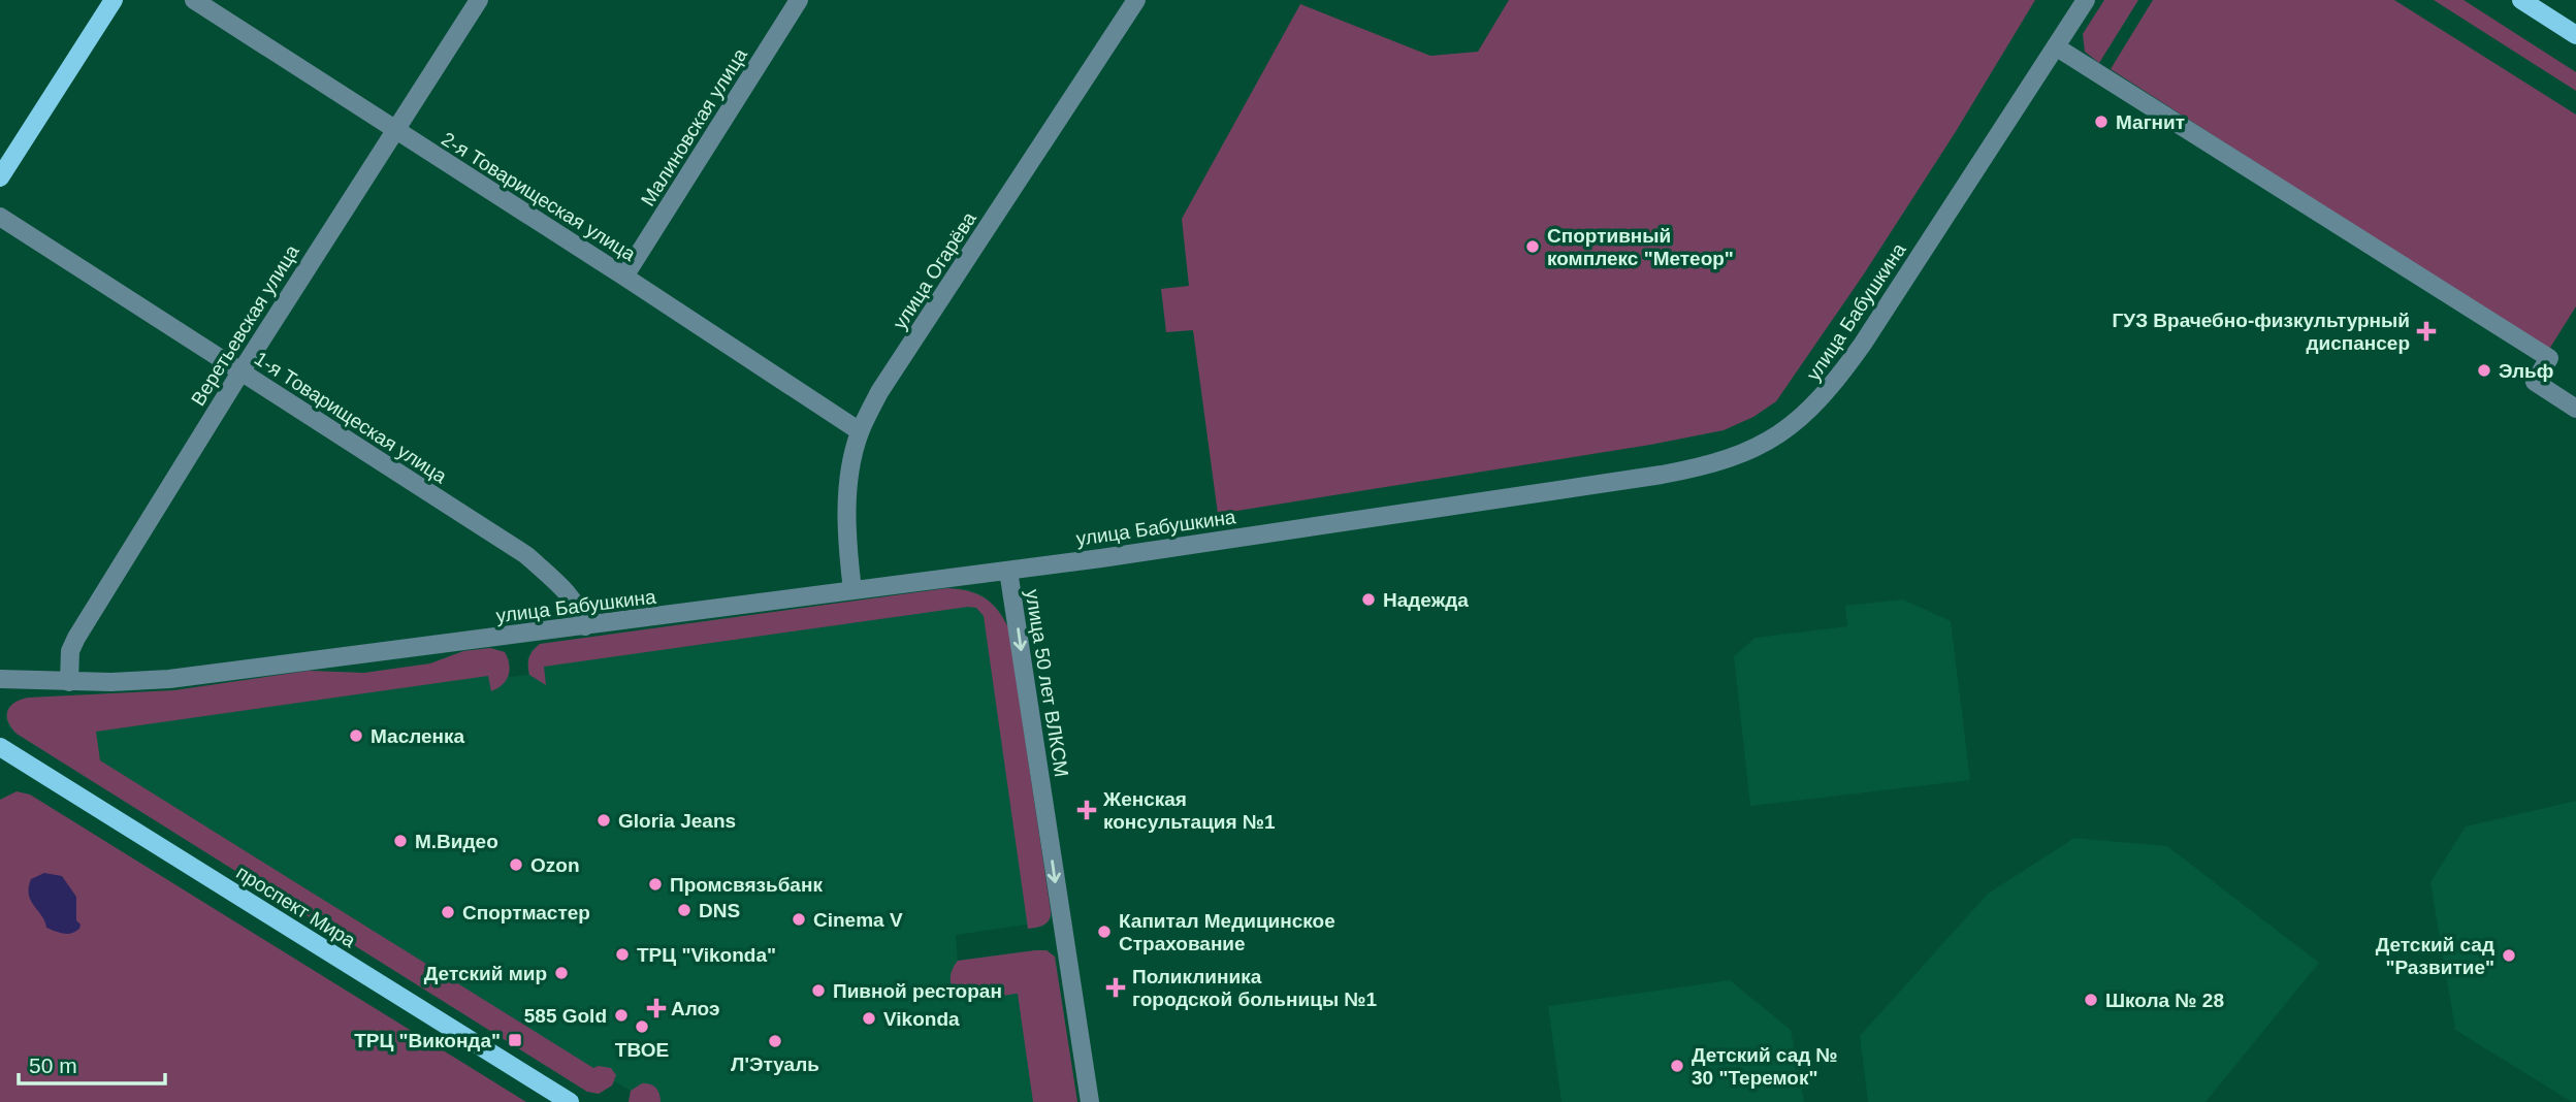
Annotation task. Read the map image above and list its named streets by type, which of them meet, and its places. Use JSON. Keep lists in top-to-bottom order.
{
  "streets": {
    "main road": ["проспект Мира"],
    "street": [
      "Малиновская улица",
      "2-я Товарищеская улица",
      "улица Огарёва",
      "улица Бабушкина",
      "Веретьевская улица",
      "1-я Товарищеская улица",
      "улица 50 лет ВЛКСМ"
    ]
  },
  "crossings": [
    ["Малиновская улица", "2-я Товарищеская улица"],
    ["2-я Товарищеская улица", "улица Огарёва"],
    ["2-я Товарищеская улица", "Веретьевская улица"],
    ["улица Огарёва", "улица Бабушкина"],
    ["улица Бабушкина", "Веретьевская улица"],
    ["улица Бабушкина", "1-я Товарищеская улица"],
    ["улица Бабушкина", "улица 50 лет ВЛКСМ"],
    ["Веретьевская улица", "1-я Товарищеская улица"]
  ],
  "one_way": ["улица 50 лет ВЛКСМ"],
  "places": {
    "other": [
      "Магнит",
      "Спортивный комплекс \"Метеор\"",
      "Эльф",
      "Надежда",
      "Масленка",
      "Gloria Jeans",
      "М.Видео",
      "Ozon",
      "Промсвязьбанк",
      "DNS",
      "Спортмастер",
      "Cinema V",
      "Капитал Медицинское Страхование",
      "ТРЦ \"Vikonda\"",
      "Детский сад \"Развитие\"",
      "Детский мир",
      "Пивной ресторан",
      "Школа № 28",
      "585 Gold",
      "Vikonda",
      "ТВОЕ",
      "Л'Этуаль",
      "Детский сад № 30 \"Теремок\""
    ],
    "health": [
      "ГУЗ Врачебно-физкультурный диспансер",
      "Женская консультация №1",
      "Поликлиника городской больницы №1",
      "Алоэ"
    ],
    "transit": ["ТРЦ \"Виконда\""]
  },
  "scale_bar": "50 m"
}
